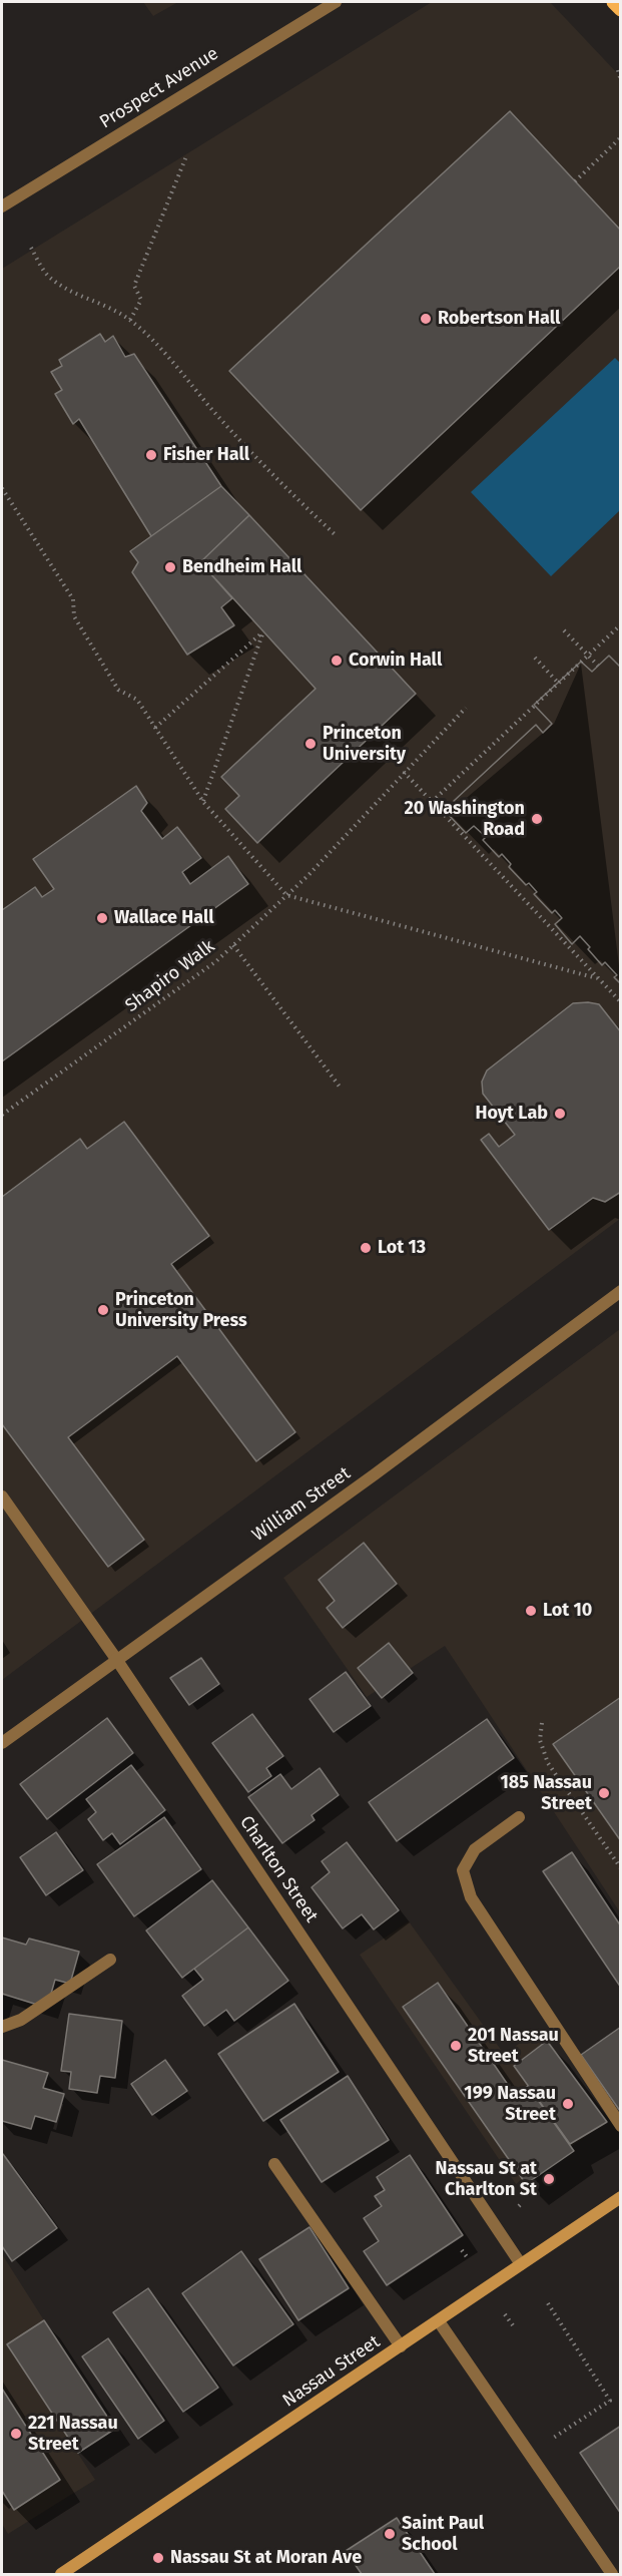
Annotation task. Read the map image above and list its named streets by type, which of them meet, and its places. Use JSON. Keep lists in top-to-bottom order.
{
  "streets": {
    "main road": ["Nassau Street"],
    "street": ["Prospect Avenue", "William Street", "Charlton Street"],
    "path": ["Shapiro Walk"]
  },
  "crossings": [
    ["William Street", "Charlton Street"],
    ["Charlton Street", "Nassau Street"]
  ],
  "places": [
    "Robertson Hall",
    "Fisher Hall",
    "Bendheim Hall",
    "Corwin Hall",
    "Princeton University",
    "20 Washington Road",
    "Wallace Hall",
    "Hoyt Lab",
    "Lot 13",
    "Princeton University Press",
    "Lot 10",
    "185 Nassau Street",
    "201 Nassau Street",
    "199 Nassau Street",
    "Nassau St at Charlton St",
    "221 Nassau Street",
    "Saint Paul School",
    "Nassau St at Moran Ave"
  ]
}
